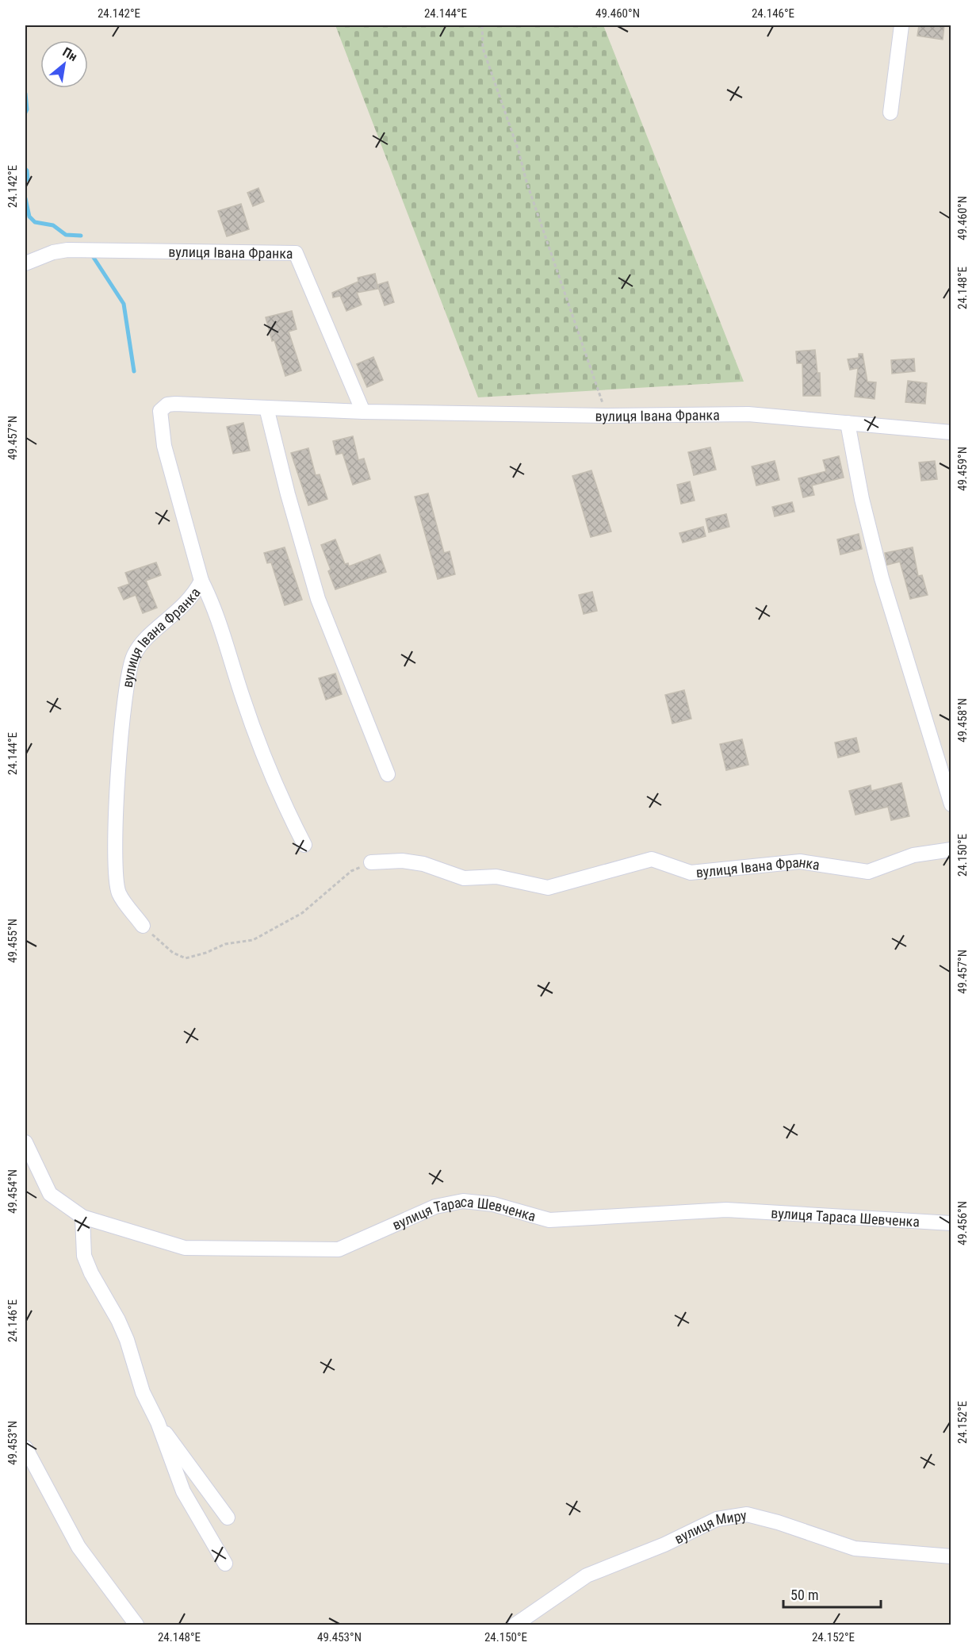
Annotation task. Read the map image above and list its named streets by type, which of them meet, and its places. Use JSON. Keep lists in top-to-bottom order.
{
  "streets": {
    "street": ["вулиця Івана Франка", "вулиця Тараса Шевченка", "вулиця Миру"]
  },
  "scale_bar": "50 m",
  "north": "top right",
  "coordinates": [
    "24.142°E",
    "24.144°E",
    "49.460°N",
    "24.146°E",
    "24.148°E",
    "49.457°N",
    "49.459°N",
    "49.458°N",
    "24.150°E",
    "49.455°N",
    "49.454°N",
    "49.456°N",
    "24.152°E",
    "49.453°N"
  ]
}
